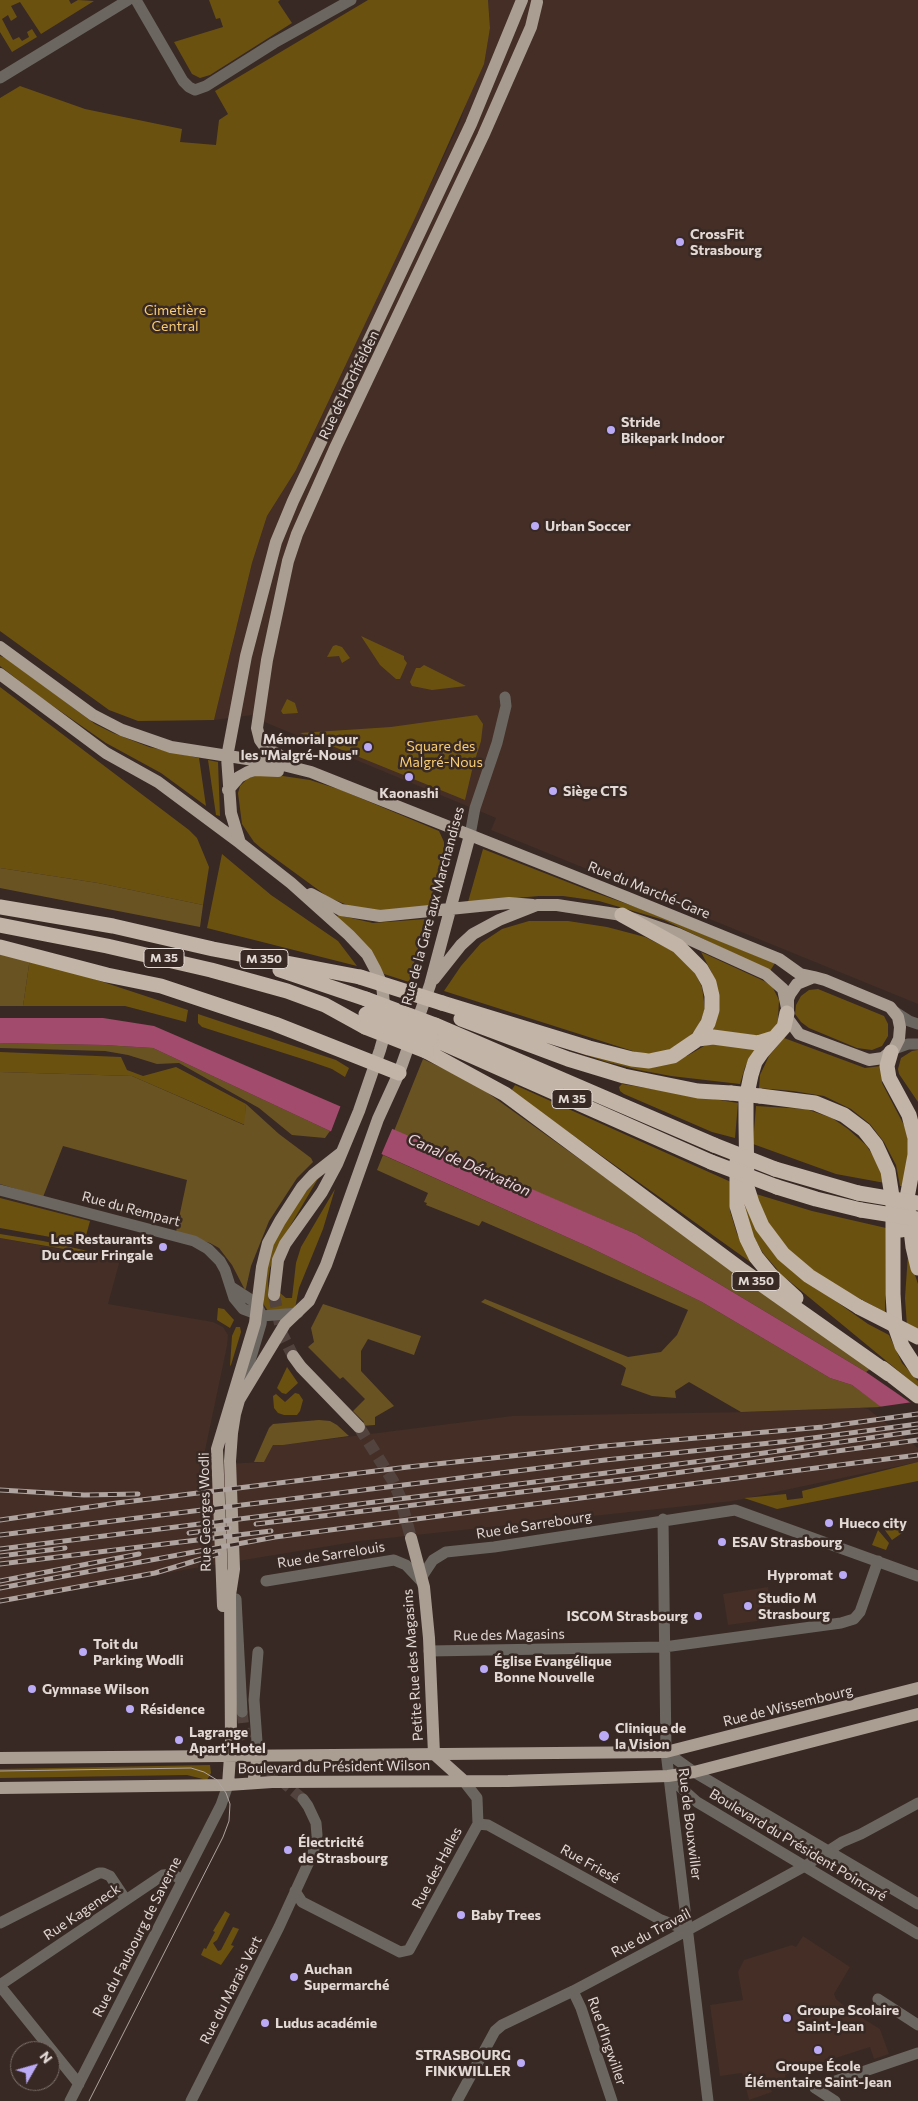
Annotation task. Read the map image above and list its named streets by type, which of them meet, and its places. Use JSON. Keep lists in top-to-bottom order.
{
  "streets": {
    "highway": ["M 35", "M 350"],
    "main road": [
      "Rue de Hochfelden",
      "Rue du Marché-Gare",
      "Rue de la Gare aux Marchandises",
      "Rue Georges Wodli",
      "Petite Rue des Magasins",
      "Rue de Wissembourg",
      "Boulevard du Président Wilson"
    ],
    "street": [
      "Rue du Rempart",
      "Rue de Sarrebourg",
      "Rue de Sarrelouis",
      "Rue des Magasins",
      "Rue de Bouxwiller",
      "Boulevard du Président Poincaré",
      "Rue Friesé",
      "Rue des Halles",
      "Rue Kageneck",
      "Rue du Travail",
      "Rue du Faubourg de Saverne",
      "Rue du Marais Vert",
      "Rue d'Ingwiller"
    ]
  },
  "crossings": [
    ["Rue de Hochfelden", "Rue du Marché-Gare"],
    ["Rue du Marché-Gare", "Rue de la Gare aux Marchandises"],
    ["M 35", "M 350"],
    ["Rue du Rempart", "Rue Georges Wodli"],
    ["Rue de Sarrebourg", "Rue de Sarrelouis"],
    ["Rue de Sarrebourg", "Rue des Magasins"],
    ["Rue de Sarrebourg", "Petite Rue des Magasins"],
    ["Rue de Sarrebourg", "Rue de Bouxwiller"],
    ["Rue de Sarrelouis", "Petite Rue des Magasins"],
    ["Rue des Magasins", "Petite Rue des Magasins"],
    ["Rue des Magasins", "Rue de Bouxwiller"],
    ["Petite Rue des Magasins", "Boulevard du Président Wilson"],
    ["Rue de Wissembourg", "Boulevard du Président Wilson"],
    ["Rue de Wissembourg", "Rue de Bouxwiller"],
    ["Rue de Wissembourg", "Boulevard du Président Poincaré"],
    ["Boulevard du Président Wilson", "Rue de Bouxwiller"],
    ["Boulevard du Président Wilson", "Boulevard du Président Poincaré"],
    ["Boulevard du Président Wilson", "Rue des Halles"],
    ["Boulevard du Président Wilson", "Rue du Faubourg de Saverne"],
    ["Rue de Bouxwiller", "Boulevard du Président Poincaré"],
    ["Rue de Bouxwiller", "Rue Friesé"],
    ["Rue de Bouxwiller", "Rue du Travail"],
    ["Boulevard du Président Poincaré", "Rue du Travail"],
    ["Rue Friesé", "Rue des Halles"],
    ["Rue Friesé", "Rue du Travail"],
    ["Rue Kageneck", "Rue du Faubourg de Saverne"],
    ["Rue du Travail", "Rue d'Ingwiller"]
  ],
  "water": ["Canal de Dérivation"],
  "parks": ["Cimetière Central", "Square des Malgré-Nous"],
  "places": [
    "CrossFit Strasbourg",
    "Stride Bikepark Indoor",
    "Urban Soccer",
    "Mémorial pour les \"Malgré-Nous\"",
    "Kaonashi",
    "Siège CTS",
    "Les Restaurants Du Cœur Fringale",
    "Hueco city",
    "ESAV Strasbourg",
    "Hypromat",
    "Studio M Strasbourg",
    "ISCOM Strasbourg",
    "Toit du Parking Wodli",
    "Église Evangélique Bonne Nouvelle",
    "Gymnase Wilson",
    "Résidence",
    "Clinique de la Vision",
    "Lagrange Apart’Hotel",
    "Électricité de Strasbourg",
    "Baby Trees",
    "Auchan Supermarché",
    "Groupe Scolaire Saint-Jean",
    "Ludus académie",
    "Groupe École Élémentaire Saint-Jean",
    "STRASBOURG FINKWILLER"
  ],
  "north": "top right"
}
